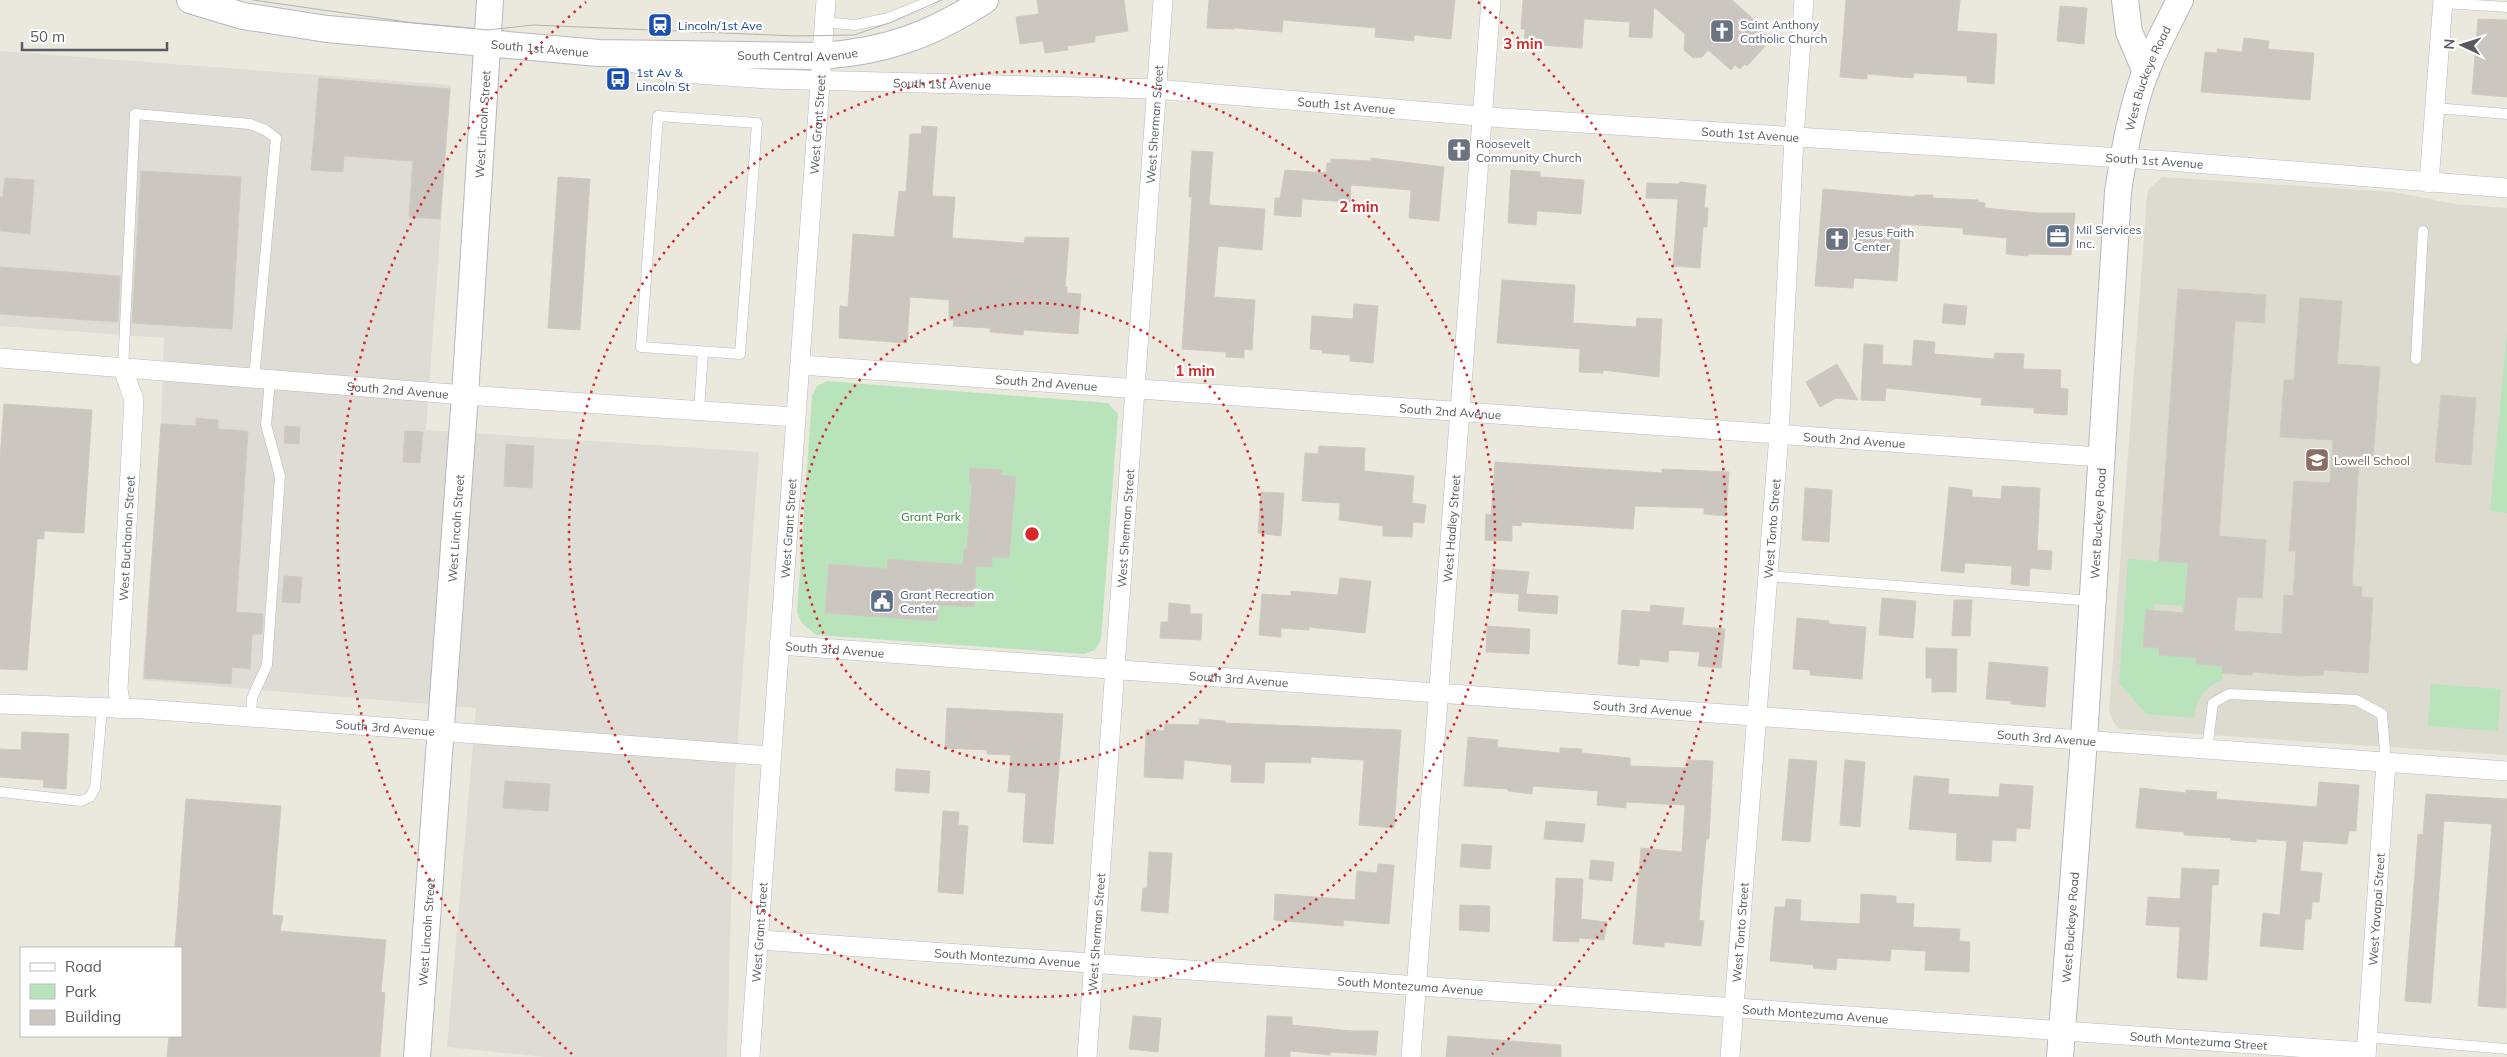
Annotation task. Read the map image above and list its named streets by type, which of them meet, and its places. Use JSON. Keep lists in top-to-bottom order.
{
  "streets": {
    "main road": [
      "South 1st Avenue",
      "South Central Avenue",
      "West Buckeye Road",
      "West Lincoln Street"
    ],
    "street": [
      "West Grant Street",
      "West Sherman Street",
      "South 2nd Avenue",
      "West Hadley Street",
      "West Tonto Street",
      "West Buchanan Street",
      "South 3rd Avenue",
      "West Yavapai Street",
      "South Montezuma Avenue",
      "South Montezuma Street"
    ]
  },
  "crossings": [
    ["South 1st Avenue", "South Central Avenue"],
    ["South 1st Avenue", "West Buckeye Road"],
    ["South 1st Avenue", "West Lincoln Street"],
    ["South 1st Avenue", "West Grant Street"],
    ["South 1st Avenue", "West Sherman Street"],
    ["South 1st Avenue", "West Hadley Street"],
    ["South 1st Avenue", "West Tonto Street"],
    ["South Central Avenue", "West Grant Street"],
    ["West Buckeye Road", "South 2nd Avenue"],
    ["West Buckeye Road", "South 3rd Avenue"],
    ["West Buckeye Road", "South Montezuma Avenue"],
    ["West Buckeye Road", "South Montezuma Street"],
    ["West Lincoln Street", "South 2nd Avenue"],
    ["West Lincoln Street", "South 3rd Avenue"],
    ["West Grant Street", "South 2nd Avenue"],
    ["West Grant Street", "South 3rd Avenue"],
    ["West Grant Street", "South Montezuma Avenue"],
    ["West Sherman Street", "South 2nd Avenue"],
    ["West Sherman Street", "South 3rd Avenue"],
    ["West Sherman Street", "South Montezuma Avenue"],
    ["South 2nd Avenue", "West Hadley Street"],
    ["South 2nd Avenue", "West Tonto Street"],
    ["South 2nd Avenue", "West Buchanan Street"],
    ["West Hadley Street", "South 3rd Avenue"],
    ["West Hadley Street", "South Montezuma Avenue"],
    ["West Tonto Street", "South 3rd Avenue"],
    ["West Tonto Street", "South Montezuma Avenue"],
    ["West Buchanan Street", "South 3rd Avenue"],
    ["South 3rd Avenue", "West Yavapai Street"],
    ["West Yavapai Street", "South Montezuma Street"],
    ["South Montezuma Avenue", "South Montezuma Street"]
  ],
  "parks": ["Grant Park"],
  "places": {
    "station": ["Lincoln/1st Ave"],
    "church": ["Saint Anthony Catholic Church", "Roosevelt Community Church", "Jesus Faith Center"],
    "bus stop": ["1st Av & Lincoln St"],
    "office": ["Mil Services Inc."],
    "school or university": ["Lowell School"],
    "public building": ["Grant Recreation Center"]
  },
  "legend": ["Road", "Park", "Building"],
  "scale_bar": "50 m",
  "north": "left",
  "rings": ["3 min", "2 min", "1 min"]
}
